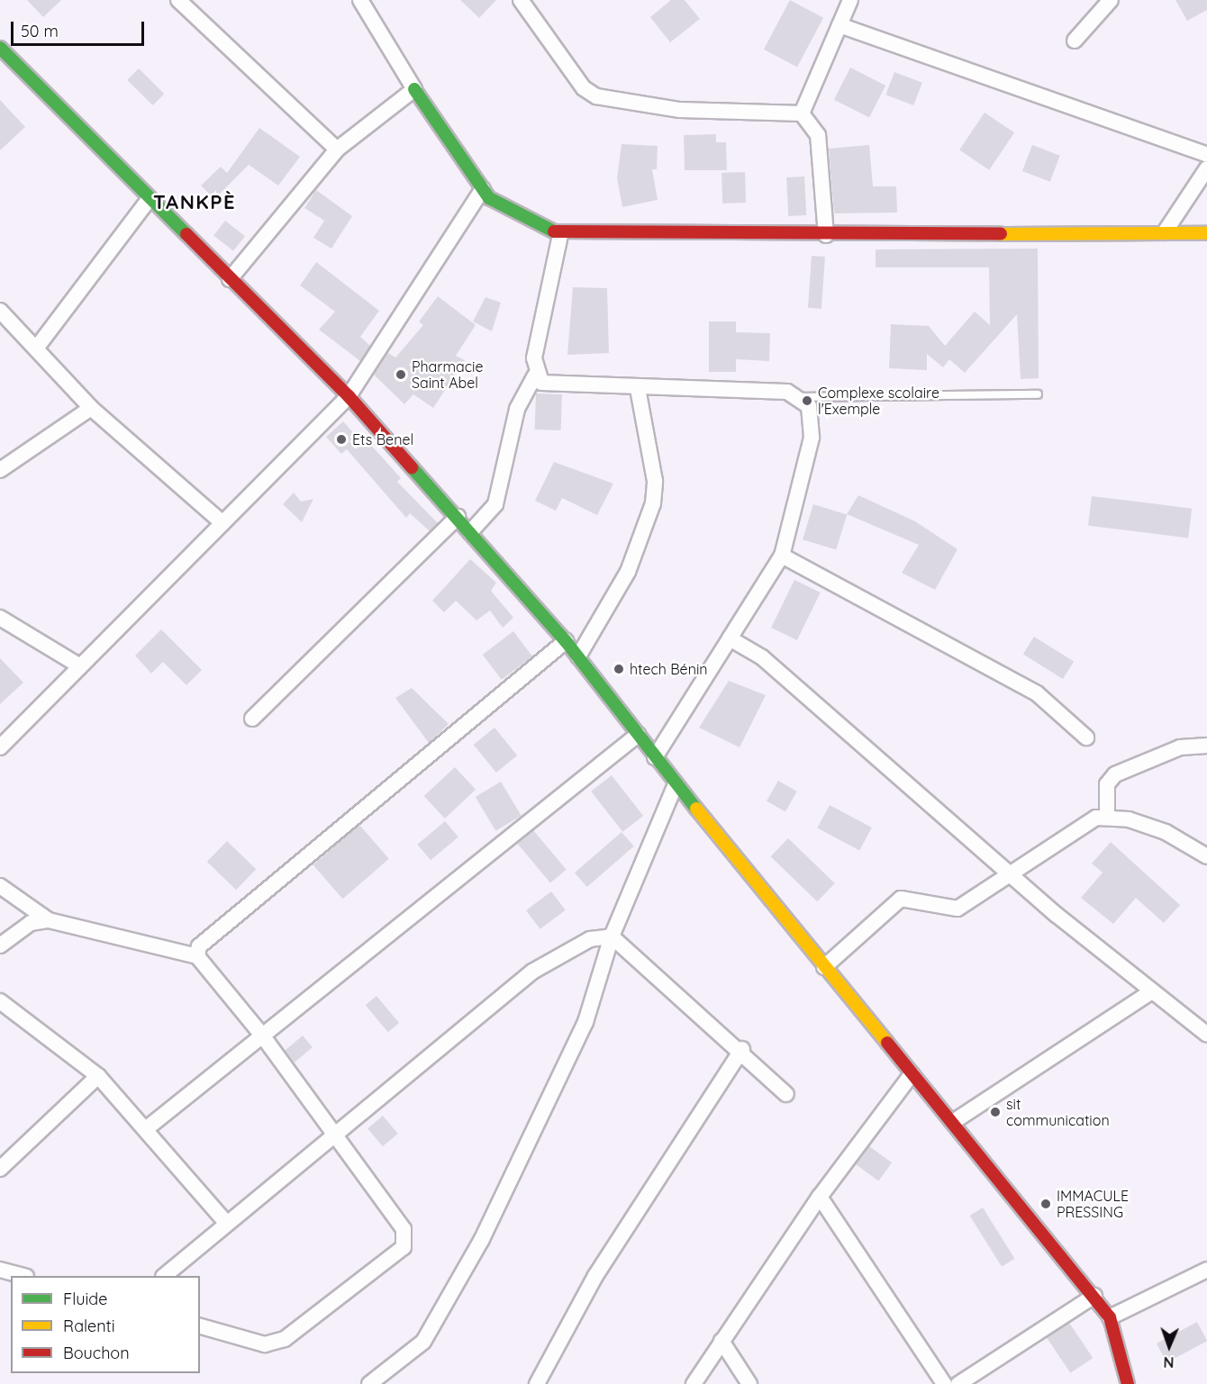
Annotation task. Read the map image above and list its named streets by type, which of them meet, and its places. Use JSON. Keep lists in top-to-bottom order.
{
  "districts": ["TANKPÈ"],
  "places": [
    "Pharmacie Saint Abel",
    "Complexe scolaire l'Exemple",
    "Ets Benel",
    "htech Bénin",
    "sit communication",
    "IMMACULE PRESSING"
  ],
  "legend": ["Fluide", "Ralenti", "Bouchon"],
  "scale_bar": "50 m",
  "north": "bottom"
}
